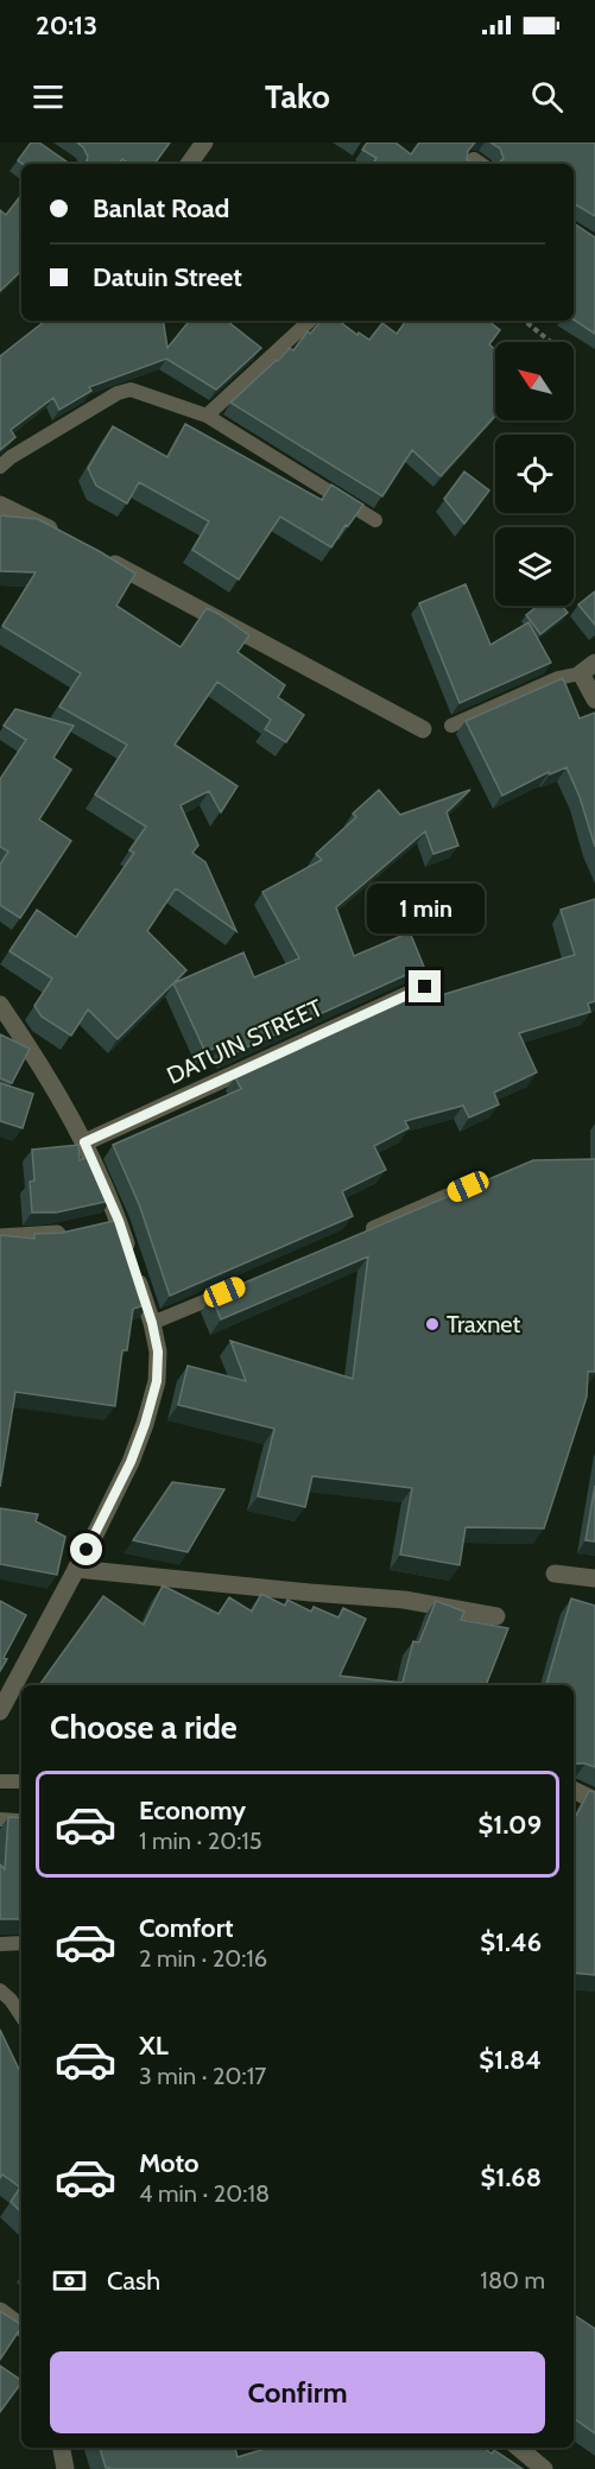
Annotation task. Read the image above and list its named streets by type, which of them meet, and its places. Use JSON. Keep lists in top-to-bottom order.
{
  "streets": {
    "street": ["DATUIN STREET"]
  },
  "places": ["Traxnet"],
  "north": "top left",
  "page": {
    "status": "20:13",
    "header": "Tako",
    "banner": ["Banlat Road", "Datuin Street"],
    "bubble": "1 min",
    "heading": "Choose a ride",
    "list": [
      {
        "name": "Economy",
        "note": "1 min · 20:15",
        "value": "$1.09"
      },
      {
        "name": "Comfort",
        "note": "2 min · 20:16",
        "value": "$1.46"
      },
      {
        "name": "XL",
        "note": "3 min · 20:17",
        "value": "$1.84"
      },
      {
        "name": "Moto",
        "note": "4 min · 20:18",
        "value": "$1.68"
      }
    ],
    "pay": ["Cash", "180 m"],
    "buttons": "Confirm"
  }
}
